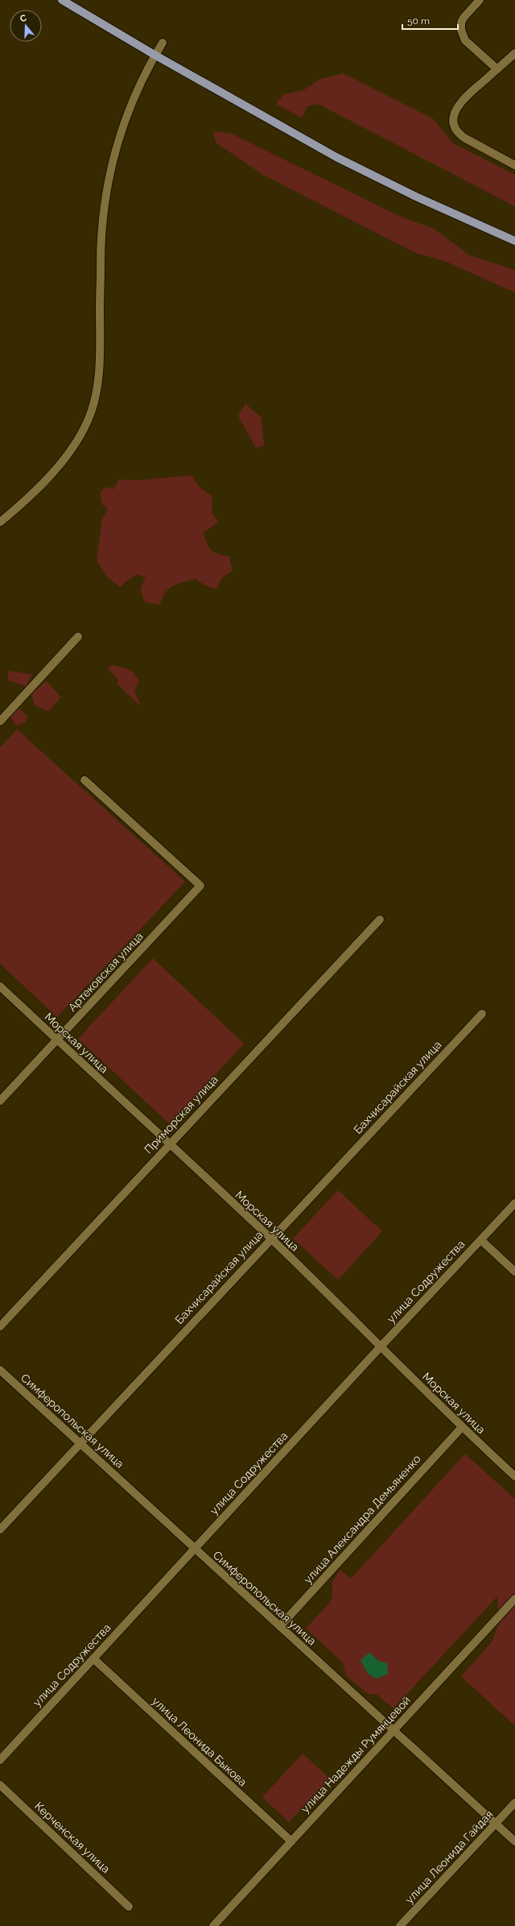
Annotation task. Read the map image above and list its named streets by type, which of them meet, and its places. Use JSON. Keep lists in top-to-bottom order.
{
  "streets": {
    "street": [
      "Артековская улица",
      "Морская улица",
      "Бахчисарайская улица",
      "Приморская улица",
      "улица Содружества",
      "Симферопольская улица",
      "улица Александра Демьяненко",
      "улица Леонида Быкова",
      "улица Надежды Румянцевой",
      "Керченская улица",
      "улица Леонида Гайдая"
    ]
  },
  "crossings": [
    ["Артековская улица", "Морская улица"],
    ["Морская улица", "Бахчисарайская улица"],
    ["Морская улица", "Приморская улица"],
    ["Морская улица", "улица Содружества"],
    ["Морская улица", "улица Александра Демьяненко"],
    ["Бахчисарайская улица", "Симферопольская улица"],
    ["улица Содружества", "Симферопольская улица"],
    ["улица Содружества", "улица Леонида Быкова"],
    ["Симферопольская улица", "улица Александра Демьяненко"],
    ["Симферопольская улица", "улица Надежды Румянцевой"],
    ["Симферопольская улица", "улица Леонида Гайдая"],
    ["улица Леонида Быкова", "улица Надежды Румянцевой"]
  ],
  "scale_bar": "50 m",
  "north": "top"
}
